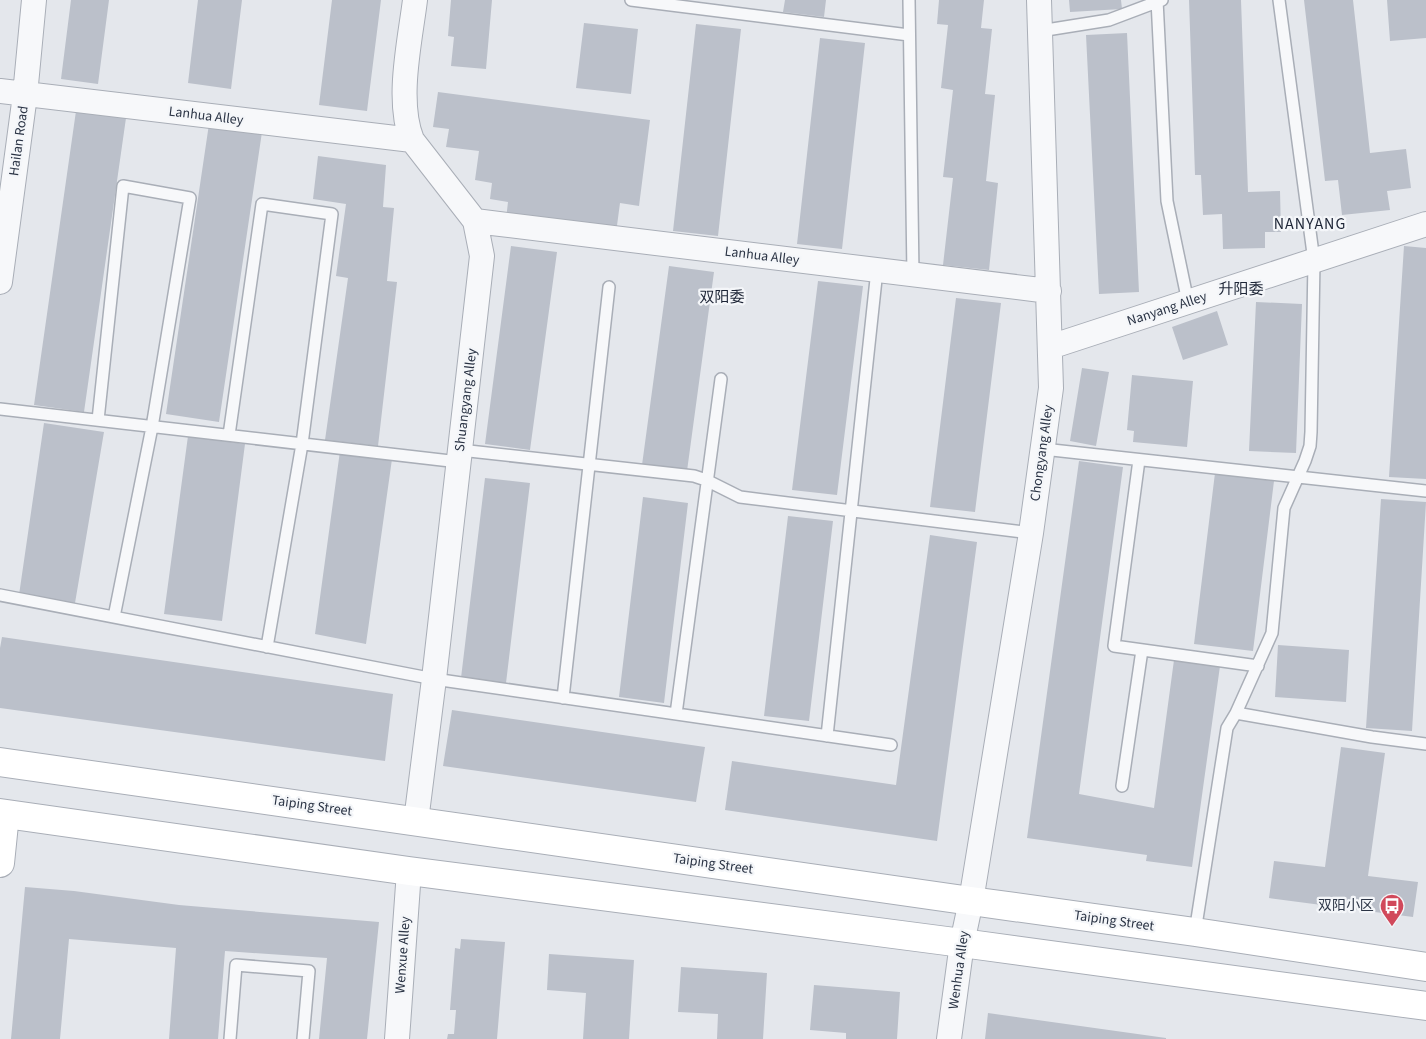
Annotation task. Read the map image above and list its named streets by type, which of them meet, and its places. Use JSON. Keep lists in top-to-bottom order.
{
  "streets": {
    "main road": ["Taiping Street"],
    "street": [
      "Lanhua Alley",
      "Hailan Road",
      "Nanyang Alley",
      "Shuangyang Alley",
      "Chongyang Alley",
      "Wenxue Alley",
      "Wenhua Alley"
    ]
  },
  "crossings": [
    ["Lanhua Alley", "Hailan Road"],
    ["Lanhua Alley", "Shuangyang Alley"],
    ["Lanhua Alley", "Chongyang Alley"],
    ["Nanyang Alley", "Chongyang Alley"],
    ["Shuangyang Alley", "Taiping Street"],
    ["Chongyang Alley", "Taiping Street"],
    ["Chongyang Alley", "Wenhua Alley"],
    ["Taiping Street", "Wenhua Alley"]
  ],
  "districts": ["NANYANG", "升阳委", "双阳委"],
  "places": {
    "bus stop": ["双阳小区"]
  }
}
